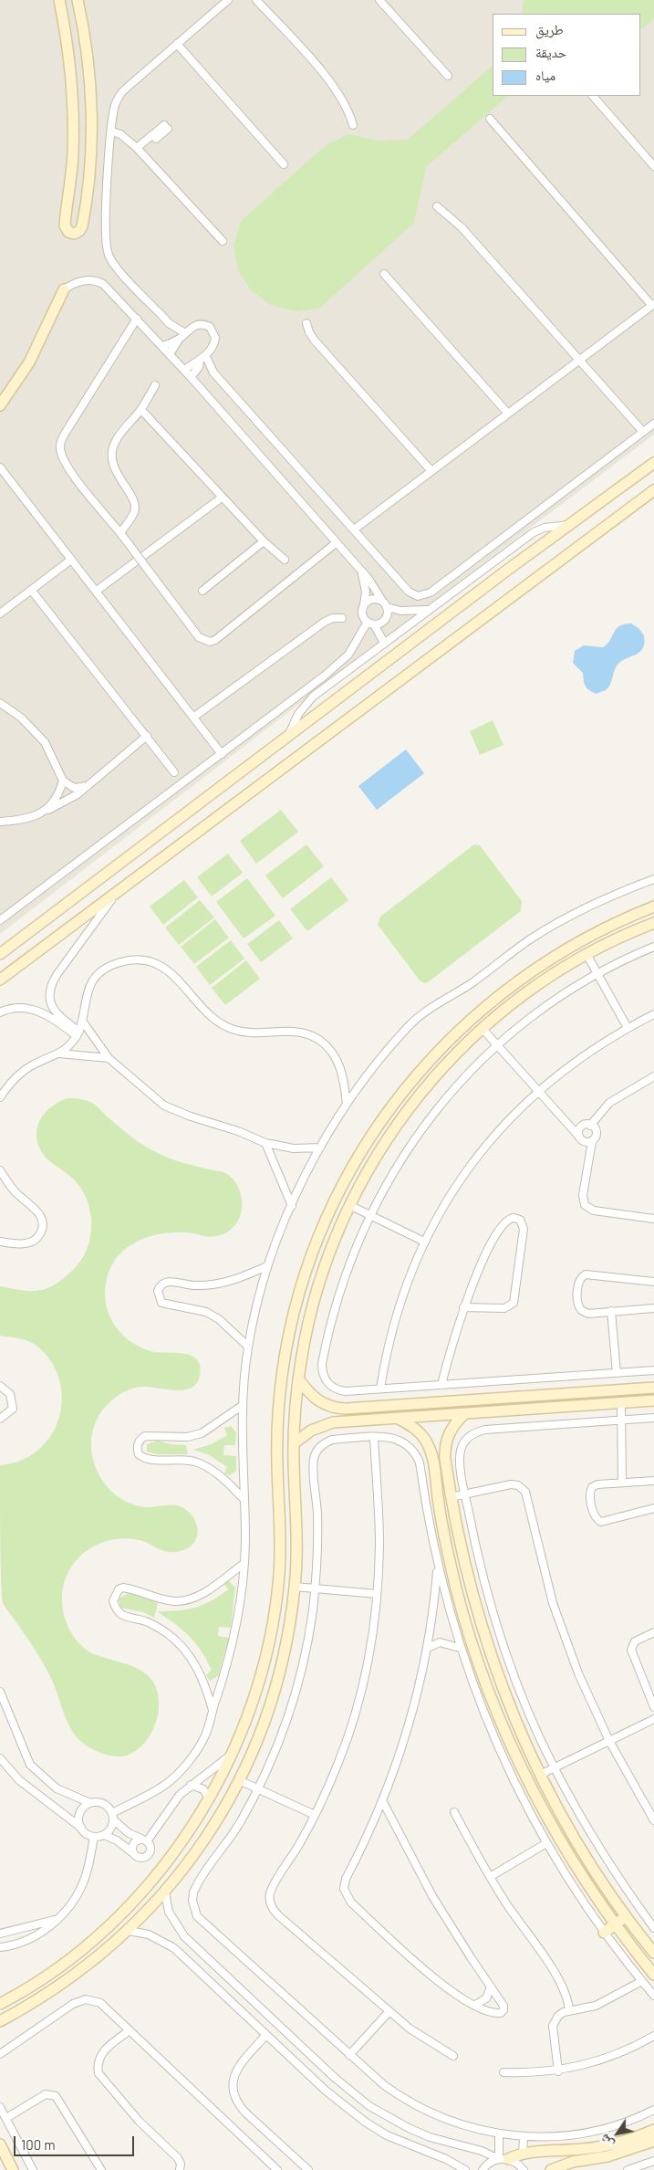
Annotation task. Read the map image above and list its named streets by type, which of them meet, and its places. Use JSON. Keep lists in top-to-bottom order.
{
  "legend": ["طريق", "حديقة", "مياه"],
  "scale_bar": "100 m",
  "north": "bottom left"
}
